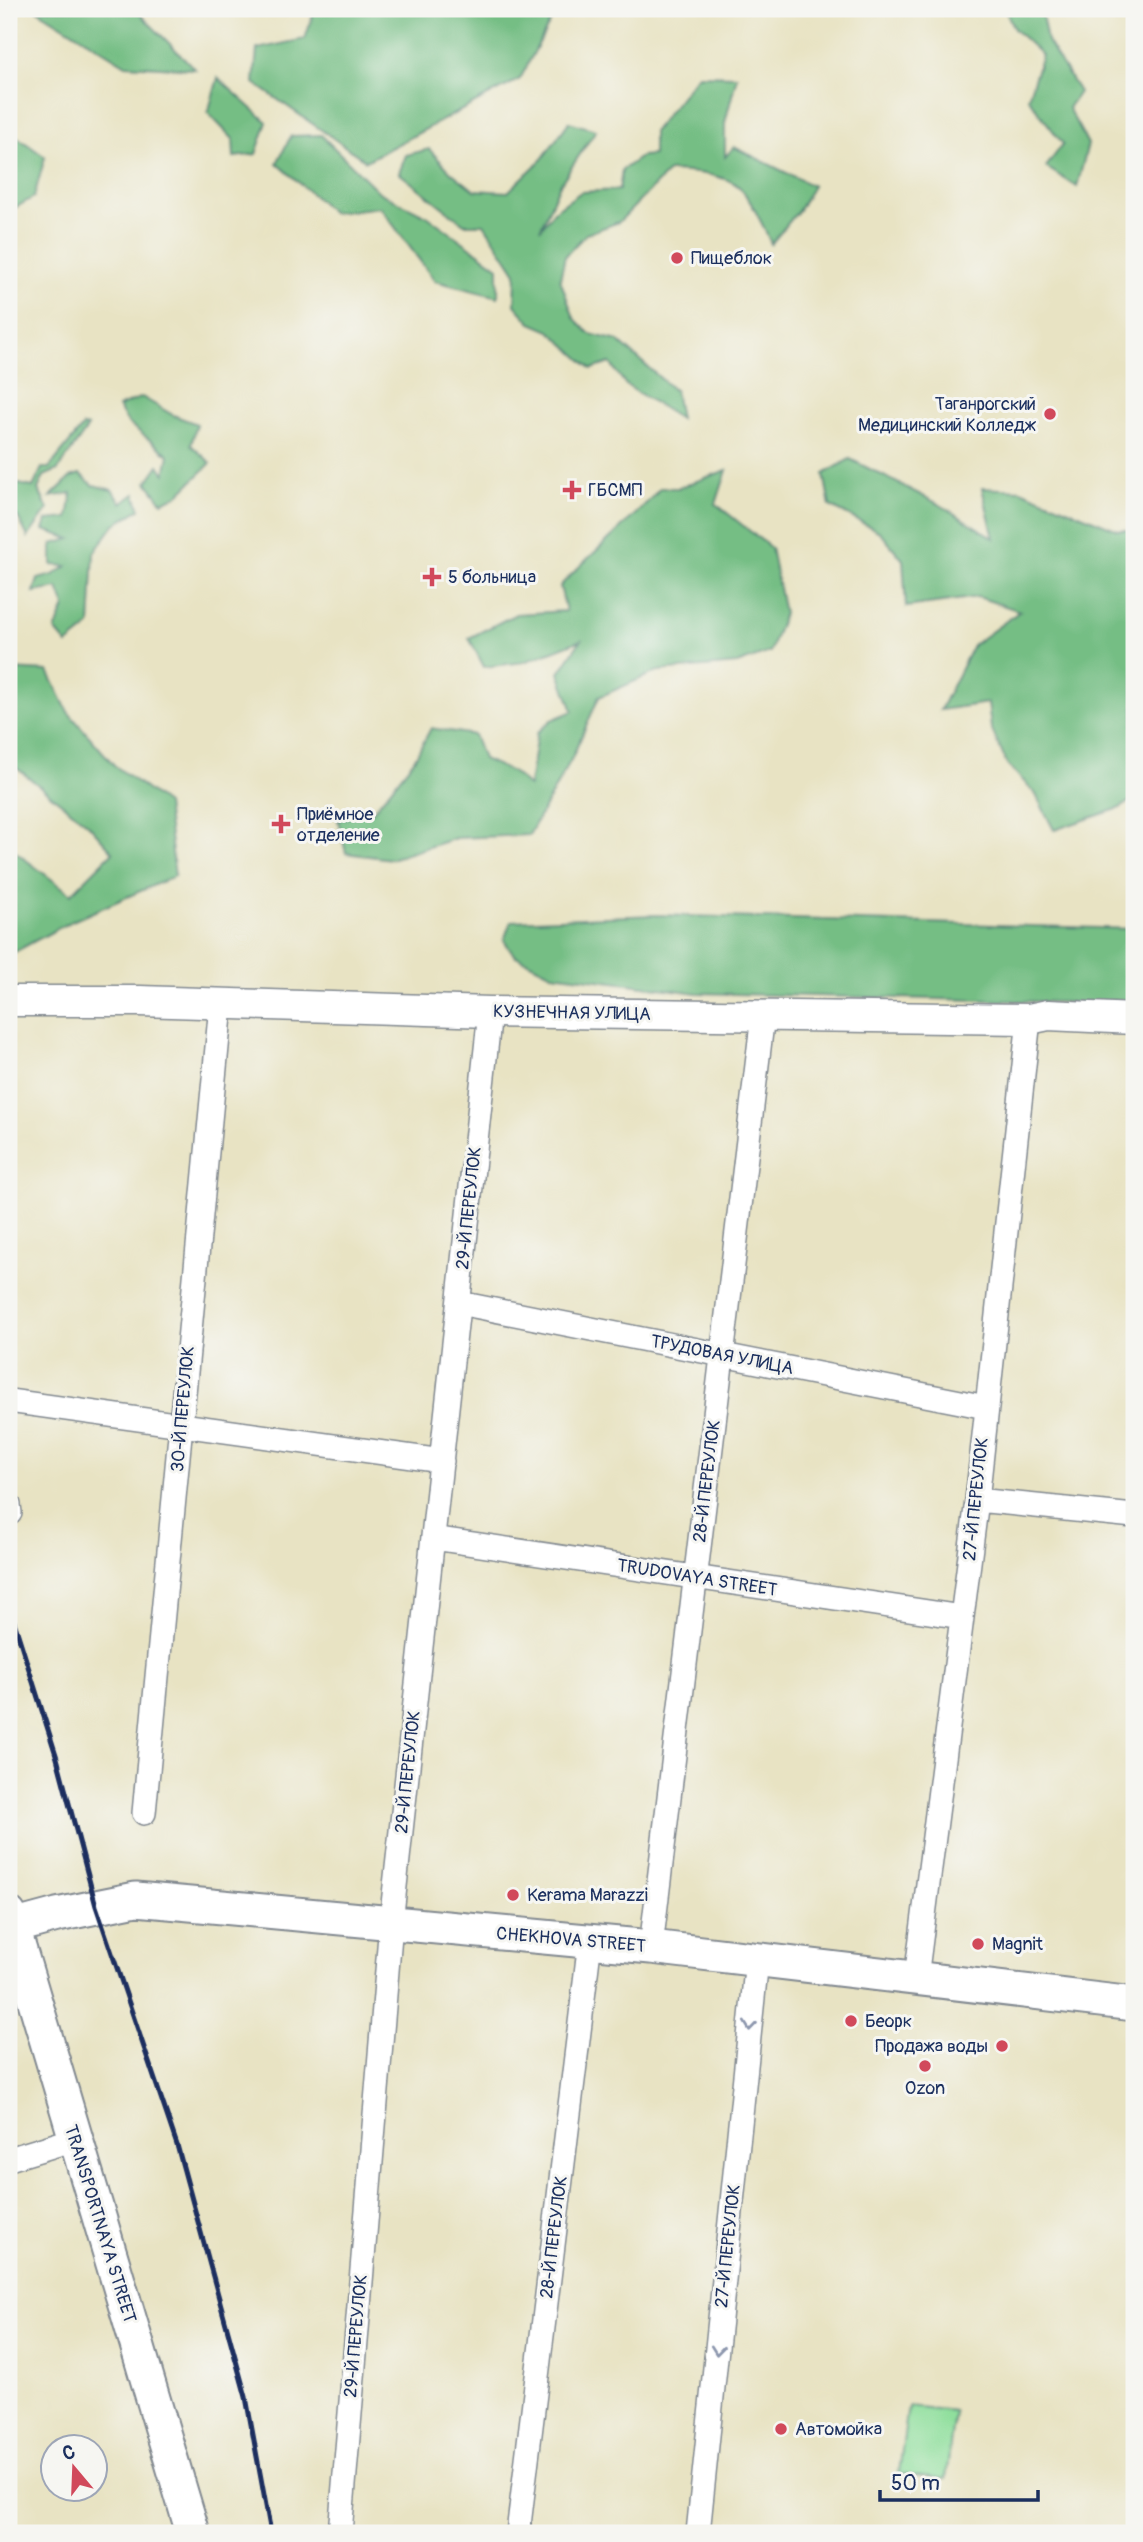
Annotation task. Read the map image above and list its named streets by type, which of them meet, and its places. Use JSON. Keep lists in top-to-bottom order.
{
  "streets": {
    "main road": ["CHEKHOVA STREET", "TRANSPORTNAYA STREET"],
    "street": [
      "КУЗНЕЧНАЯ УЛИЦА",
      "29-Й ПЕРЕУЛОК",
      "ТРУДОВАЯ УЛИЦА",
      "30-Й ПЕРЕУЛОК",
      "28-Й ПЕРЕУЛОК",
      "27-Й ПЕРЕУЛОК",
      "TRUDOVAYA STREET"
    ]
  },
  "crossings": [
    ["КУЗНЕЧНАЯ УЛИЦА", "29-Й ПЕРЕУЛОК"],
    ["КУЗНЕЧНАЯ УЛИЦА", "30-Й ПЕРЕУЛОК"],
    ["КУЗНЕЧНАЯ УЛИЦА", "28-Й ПЕРЕУЛОК"],
    ["КУЗНЕЧНАЯ УЛИЦА", "27-Й ПЕРЕУЛОК"],
    ["29-Й ПЕРЕУЛОК", "ТРУДОВАЯ УЛИЦА"],
    ["29-Й ПЕРЕУЛОК", "TRUDOVAYA STREET"],
    ["29-Й ПЕРЕУЛОК", "CHEKHOVA STREET"],
    ["ТРУДОВАЯ УЛИЦА", "28-Й ПЕРЕУЛОК"],
    ["ТРУДОВАЯ УЛИЦА", "27-Й ПЕРЕУЛОК"],
    ["28-Й ПЕРЕУЛОК", "TRUDOVAYA STREET"],
    ["28-Й ПЕРЕУЛОК", "CHEKHOVA STREET"],
    ["27-Й ПЕРЕУЛОК", "TRUDOVAYA STREET"],
    ["27-Й ПЕРЕУЛОК", "CHEKHOVA STREET"],
    ["CHEKHOVA STREET", "TRANSPORTNAYA STREET"]
  ],
  "one_way": ["27-Й ПЕРЕУЛОК"],
  "places": {
    "other": [
      "Пищеблок",
      "Таганрогский Медицинский Колледж",
      "Kerama Marazzi",
      "Magnit",
      "Беорк",
      "Продажа воды",
      "Ozon",
      "Автомойка"
    ],
    "health": ["ГБСМП", "5 больница", "Приёмное отделение"]
  },
  "scale_bar": "50 m",
  "north": "top"
}
